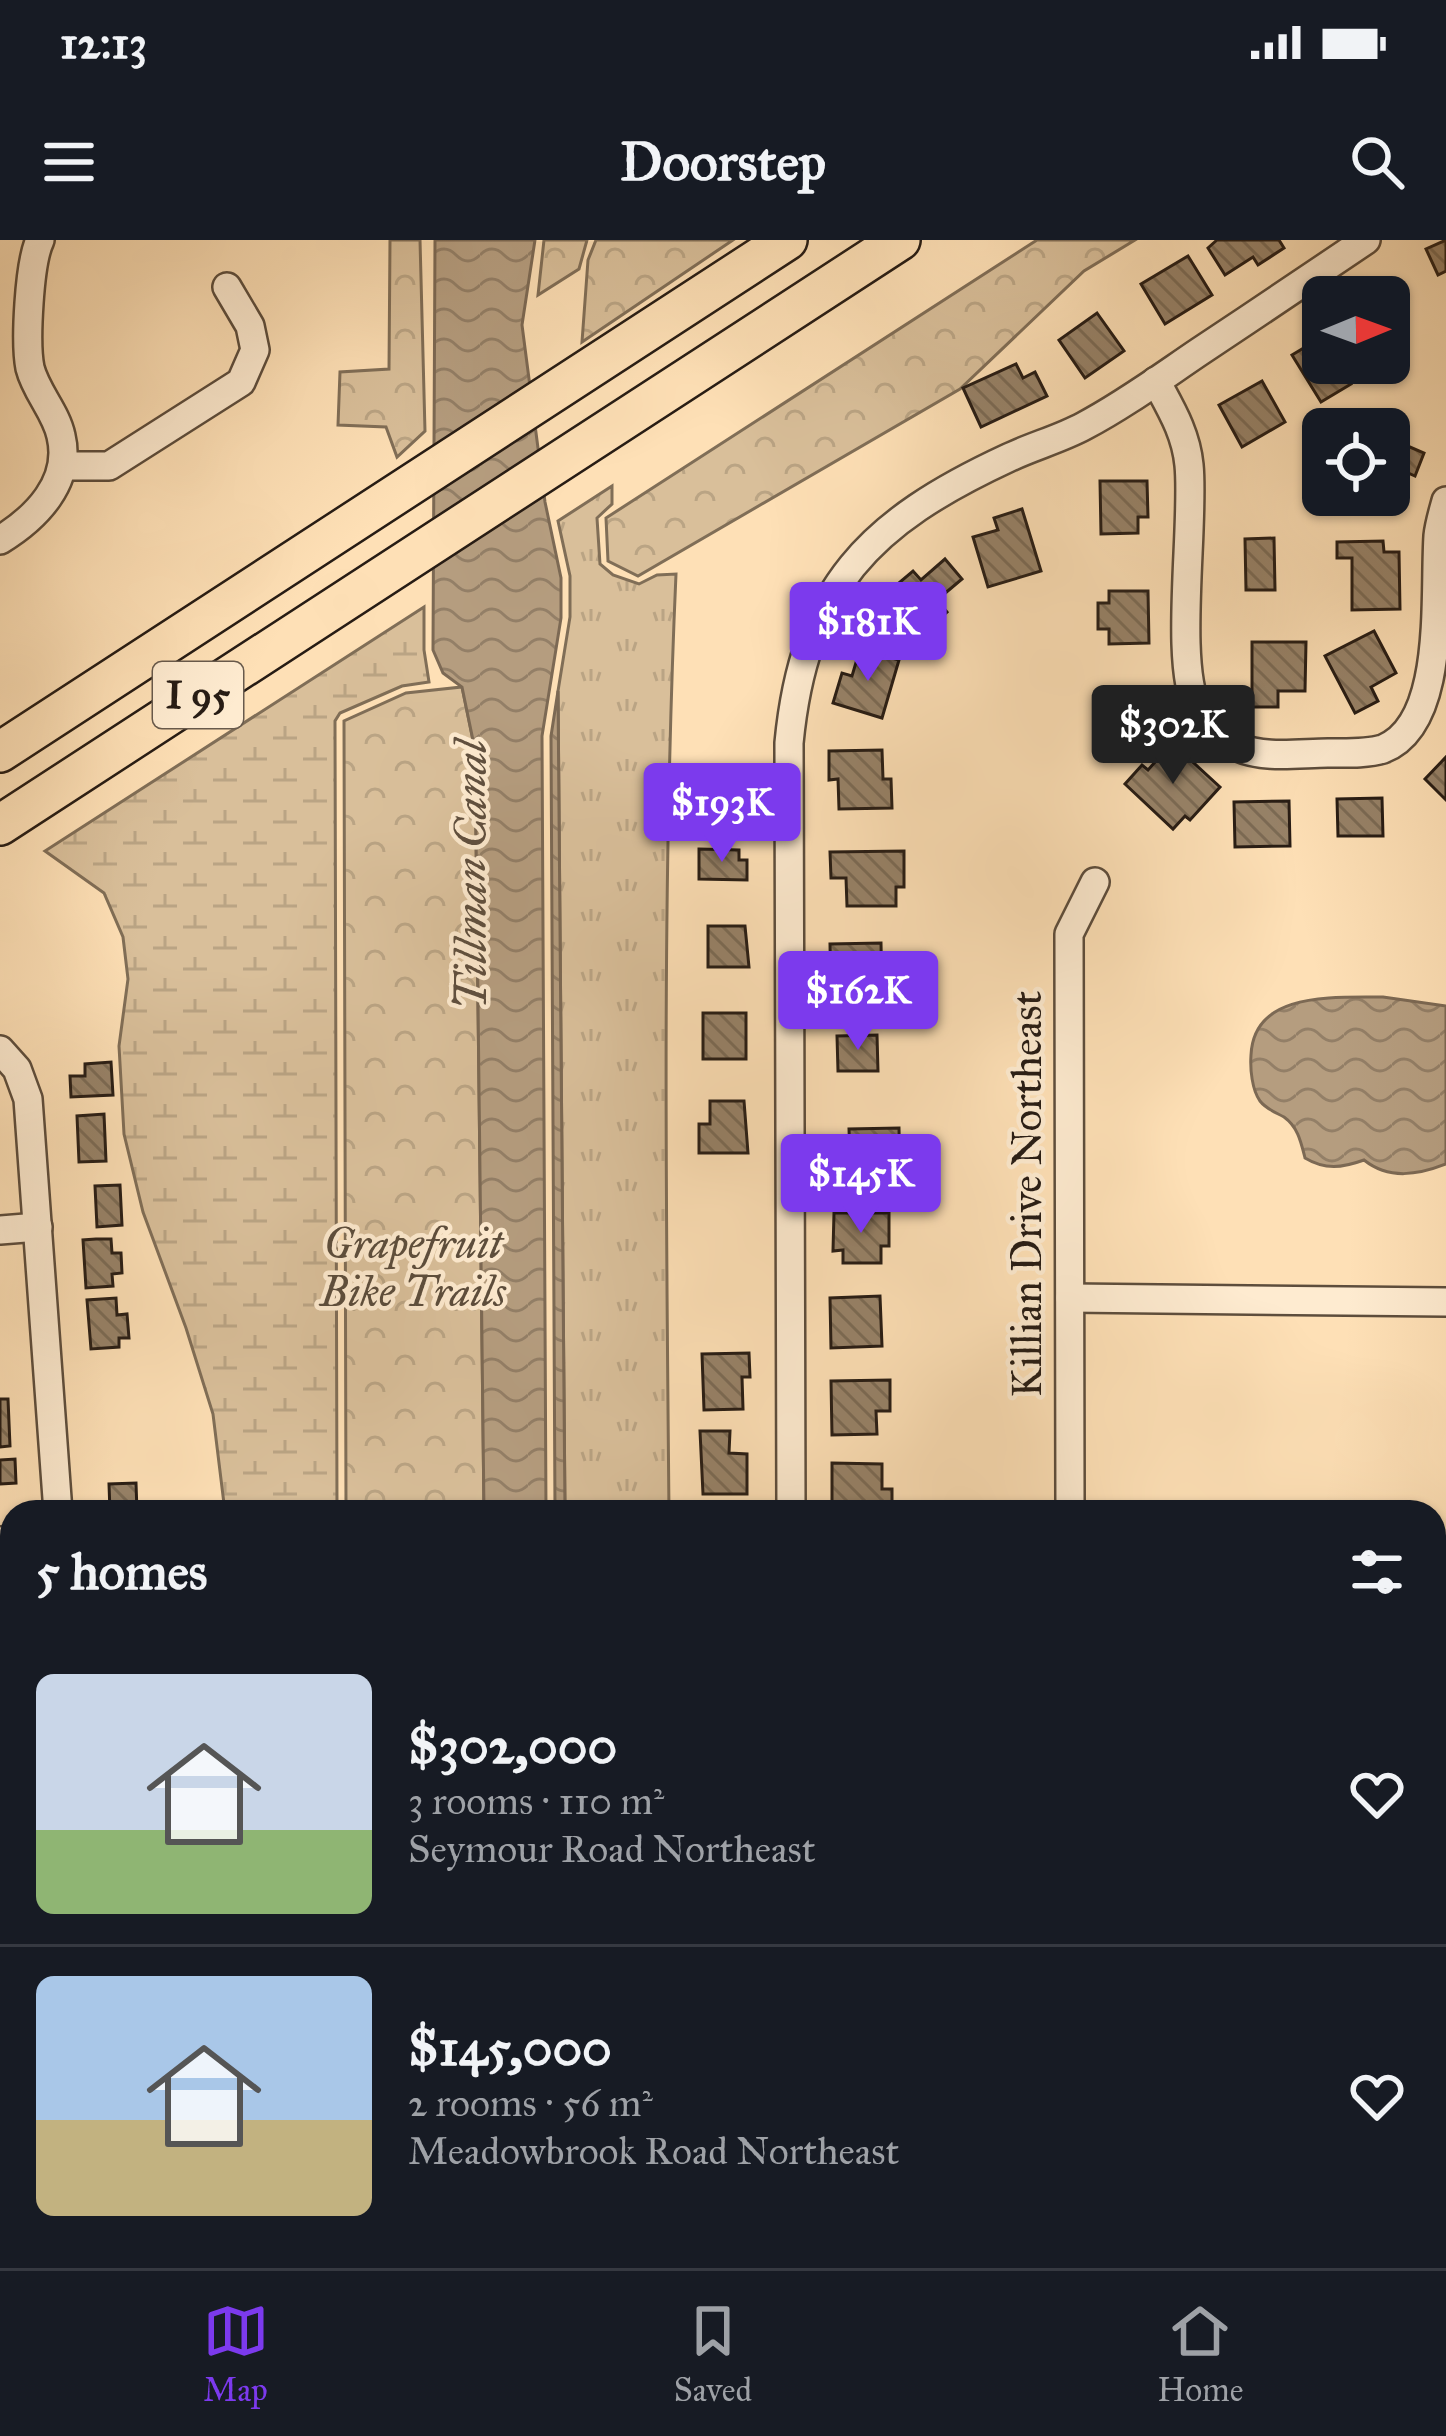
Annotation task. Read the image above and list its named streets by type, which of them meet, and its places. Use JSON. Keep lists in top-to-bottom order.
{
  "streets": {
    "highway": ["I 95"],
    "street": ["Killian Drive Northeast"]
  },
  "water": ["Tillman Canal"],
  "parks": ["Grapefruit Bike Trails"],
  "north": "right",
  "page": {
    "status": "12:13",
    "header": "Doorstep",
    "price": [
      "$181K",
      "$302K",
      "$193K",
      "$162K",
      "$145K"
    ],
    "heading": "5 homes",
    "list": [
      {
        "name": "$302,000",
        "note": "3 rooms · 110 m² · Seymour Road Northeast"
      },
      {
        "name": "$145,000",
        "note": "2 rooms · 56 m² · Meadowbrook Road Northeast"
      }
    ],
    "tabs": ["Map", "Saved", "Home"]
  }
}
